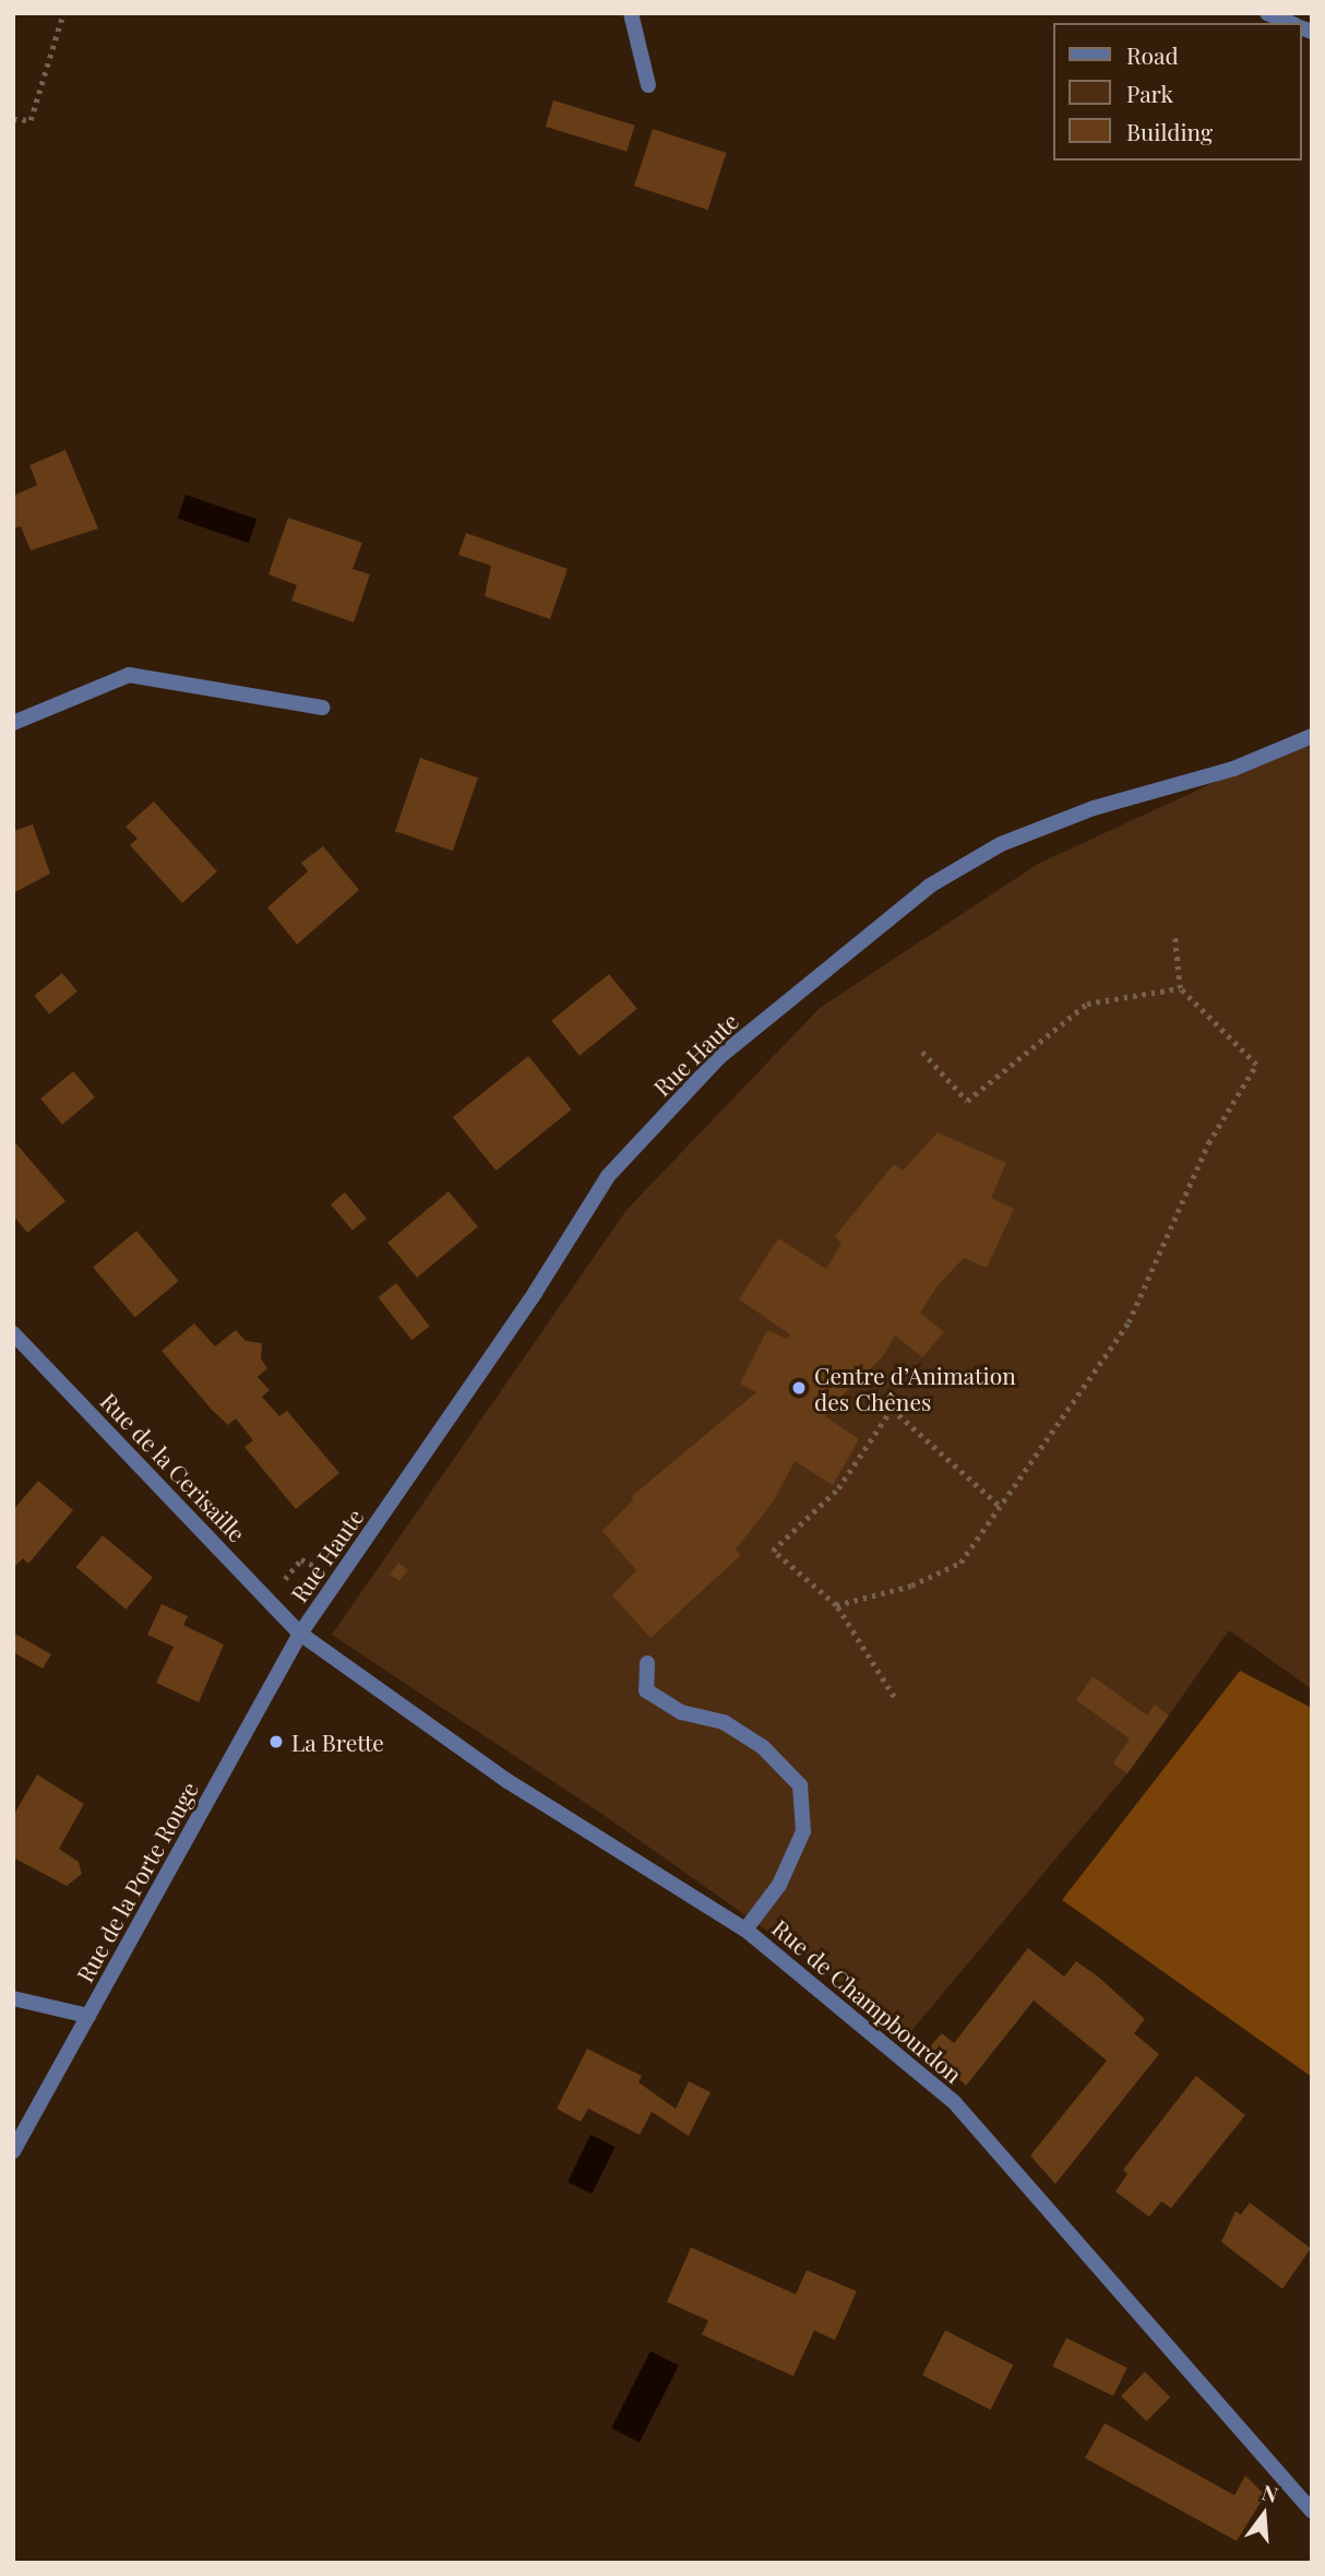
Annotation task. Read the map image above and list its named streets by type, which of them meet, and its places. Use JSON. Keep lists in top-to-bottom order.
{
  "streets": {
    "street": [
      "Rue Haute",
      "Rue de la Cerisaille",
      "Rue de la Porte Rouge",
      "Rue de Champbourdon"
    ]
  },
  "crossings": [
    ["Rue Haute", "Rue de la Cerisaille"],
    ["Rue Haute", "Rue de la Porte Rouge"],
    ["Rue Haute", "Rue de Champbourdon"],
    ["Rue de la Cerisaille", "Rue de la Porte Rouge"],
    ["Rue de la Cerisaille", "Rue de Champbourdon"],
    ["Rue de la Porte Rouge", "Rue de Champbourdon"]
  ],
  "places": ["Centre d’Animation des Chênes", "La Brette"],
  "legend": ["Road", "Park", "Building"],
  "north": "top"
}
